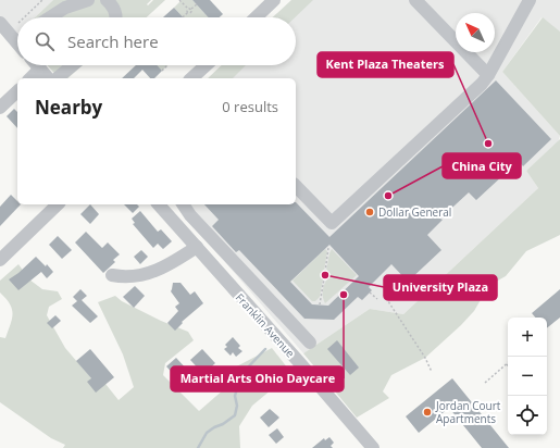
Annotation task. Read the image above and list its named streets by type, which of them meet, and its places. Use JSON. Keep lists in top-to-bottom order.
{
  "streets": {
    "street": ["Franklin Avenue"]
  },
  "places": [
    "Kent Plaza Theaters",
    "China City",
    "Dollar General",
    "University Plaza",
    "Martial Arts Ohio Daycare",
    "Jordan Court Apartments"
  ],
  "north": "top left",
  "page": {
    "search": "Search here",
    "heading": ["Nearby", "0 results"],
    "map_buttons": ["+", "−"]
  }
}
